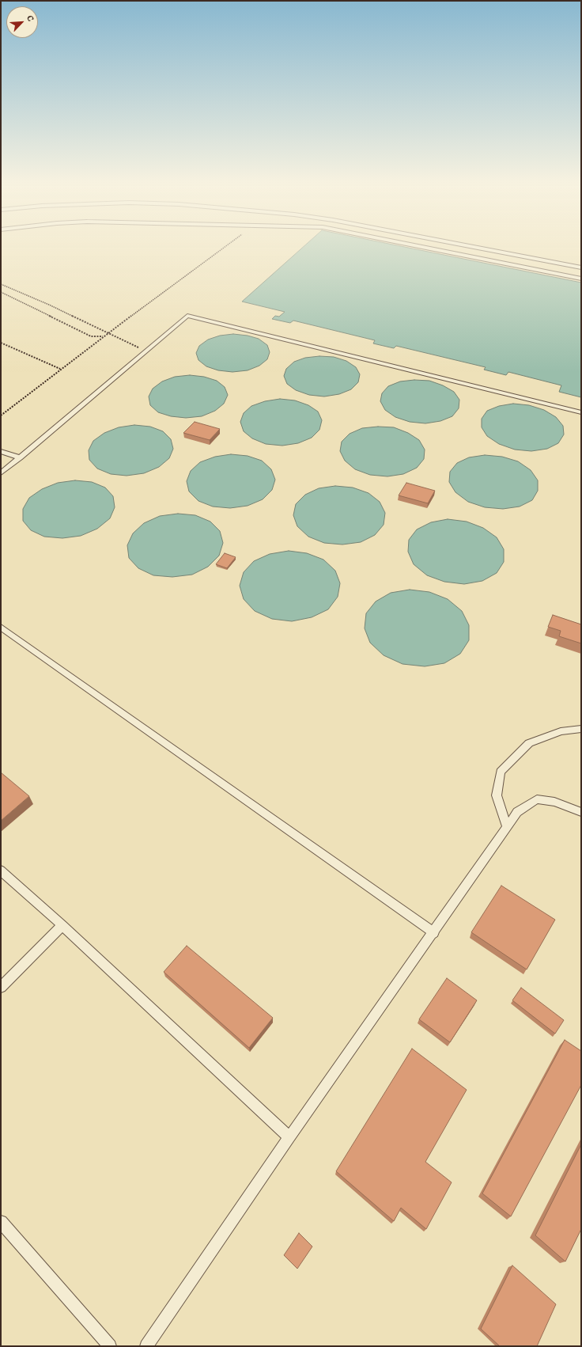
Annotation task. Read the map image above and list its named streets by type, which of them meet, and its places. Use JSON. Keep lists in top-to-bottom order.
{
  "north": "top right"
}
